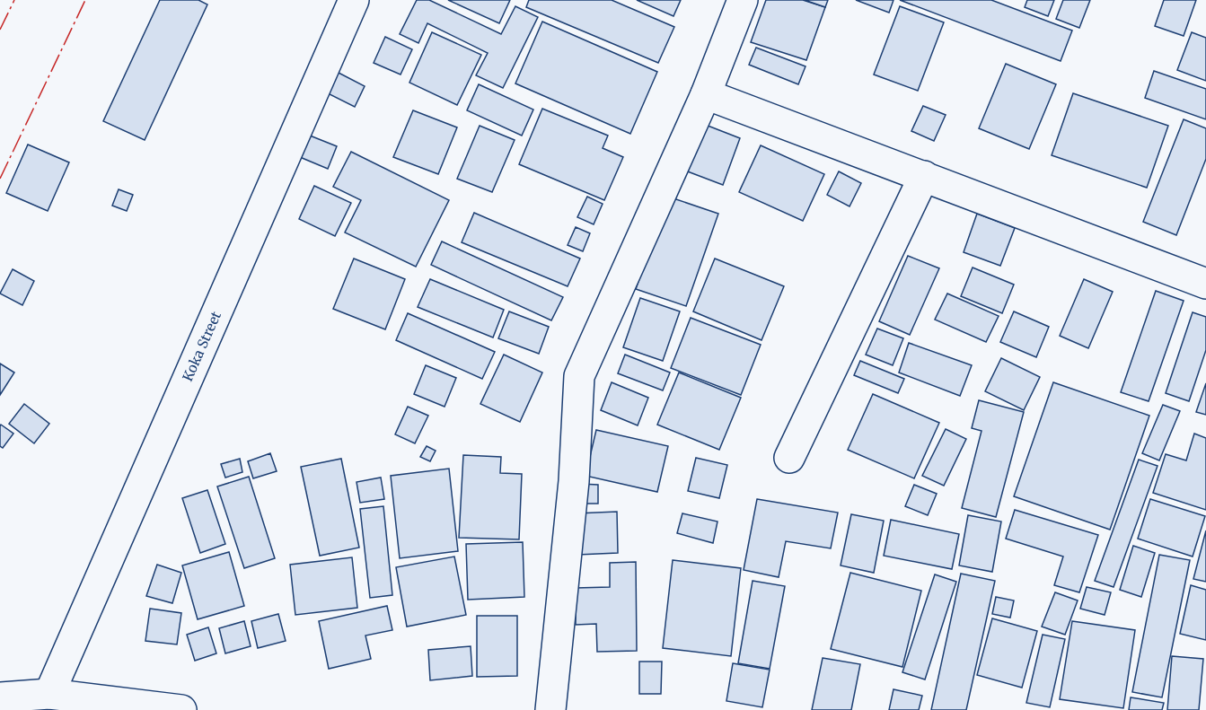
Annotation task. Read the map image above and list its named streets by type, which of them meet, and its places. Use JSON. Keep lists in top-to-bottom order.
{
  "streets": {
    "street": ["Koka Street"]
  }
}
